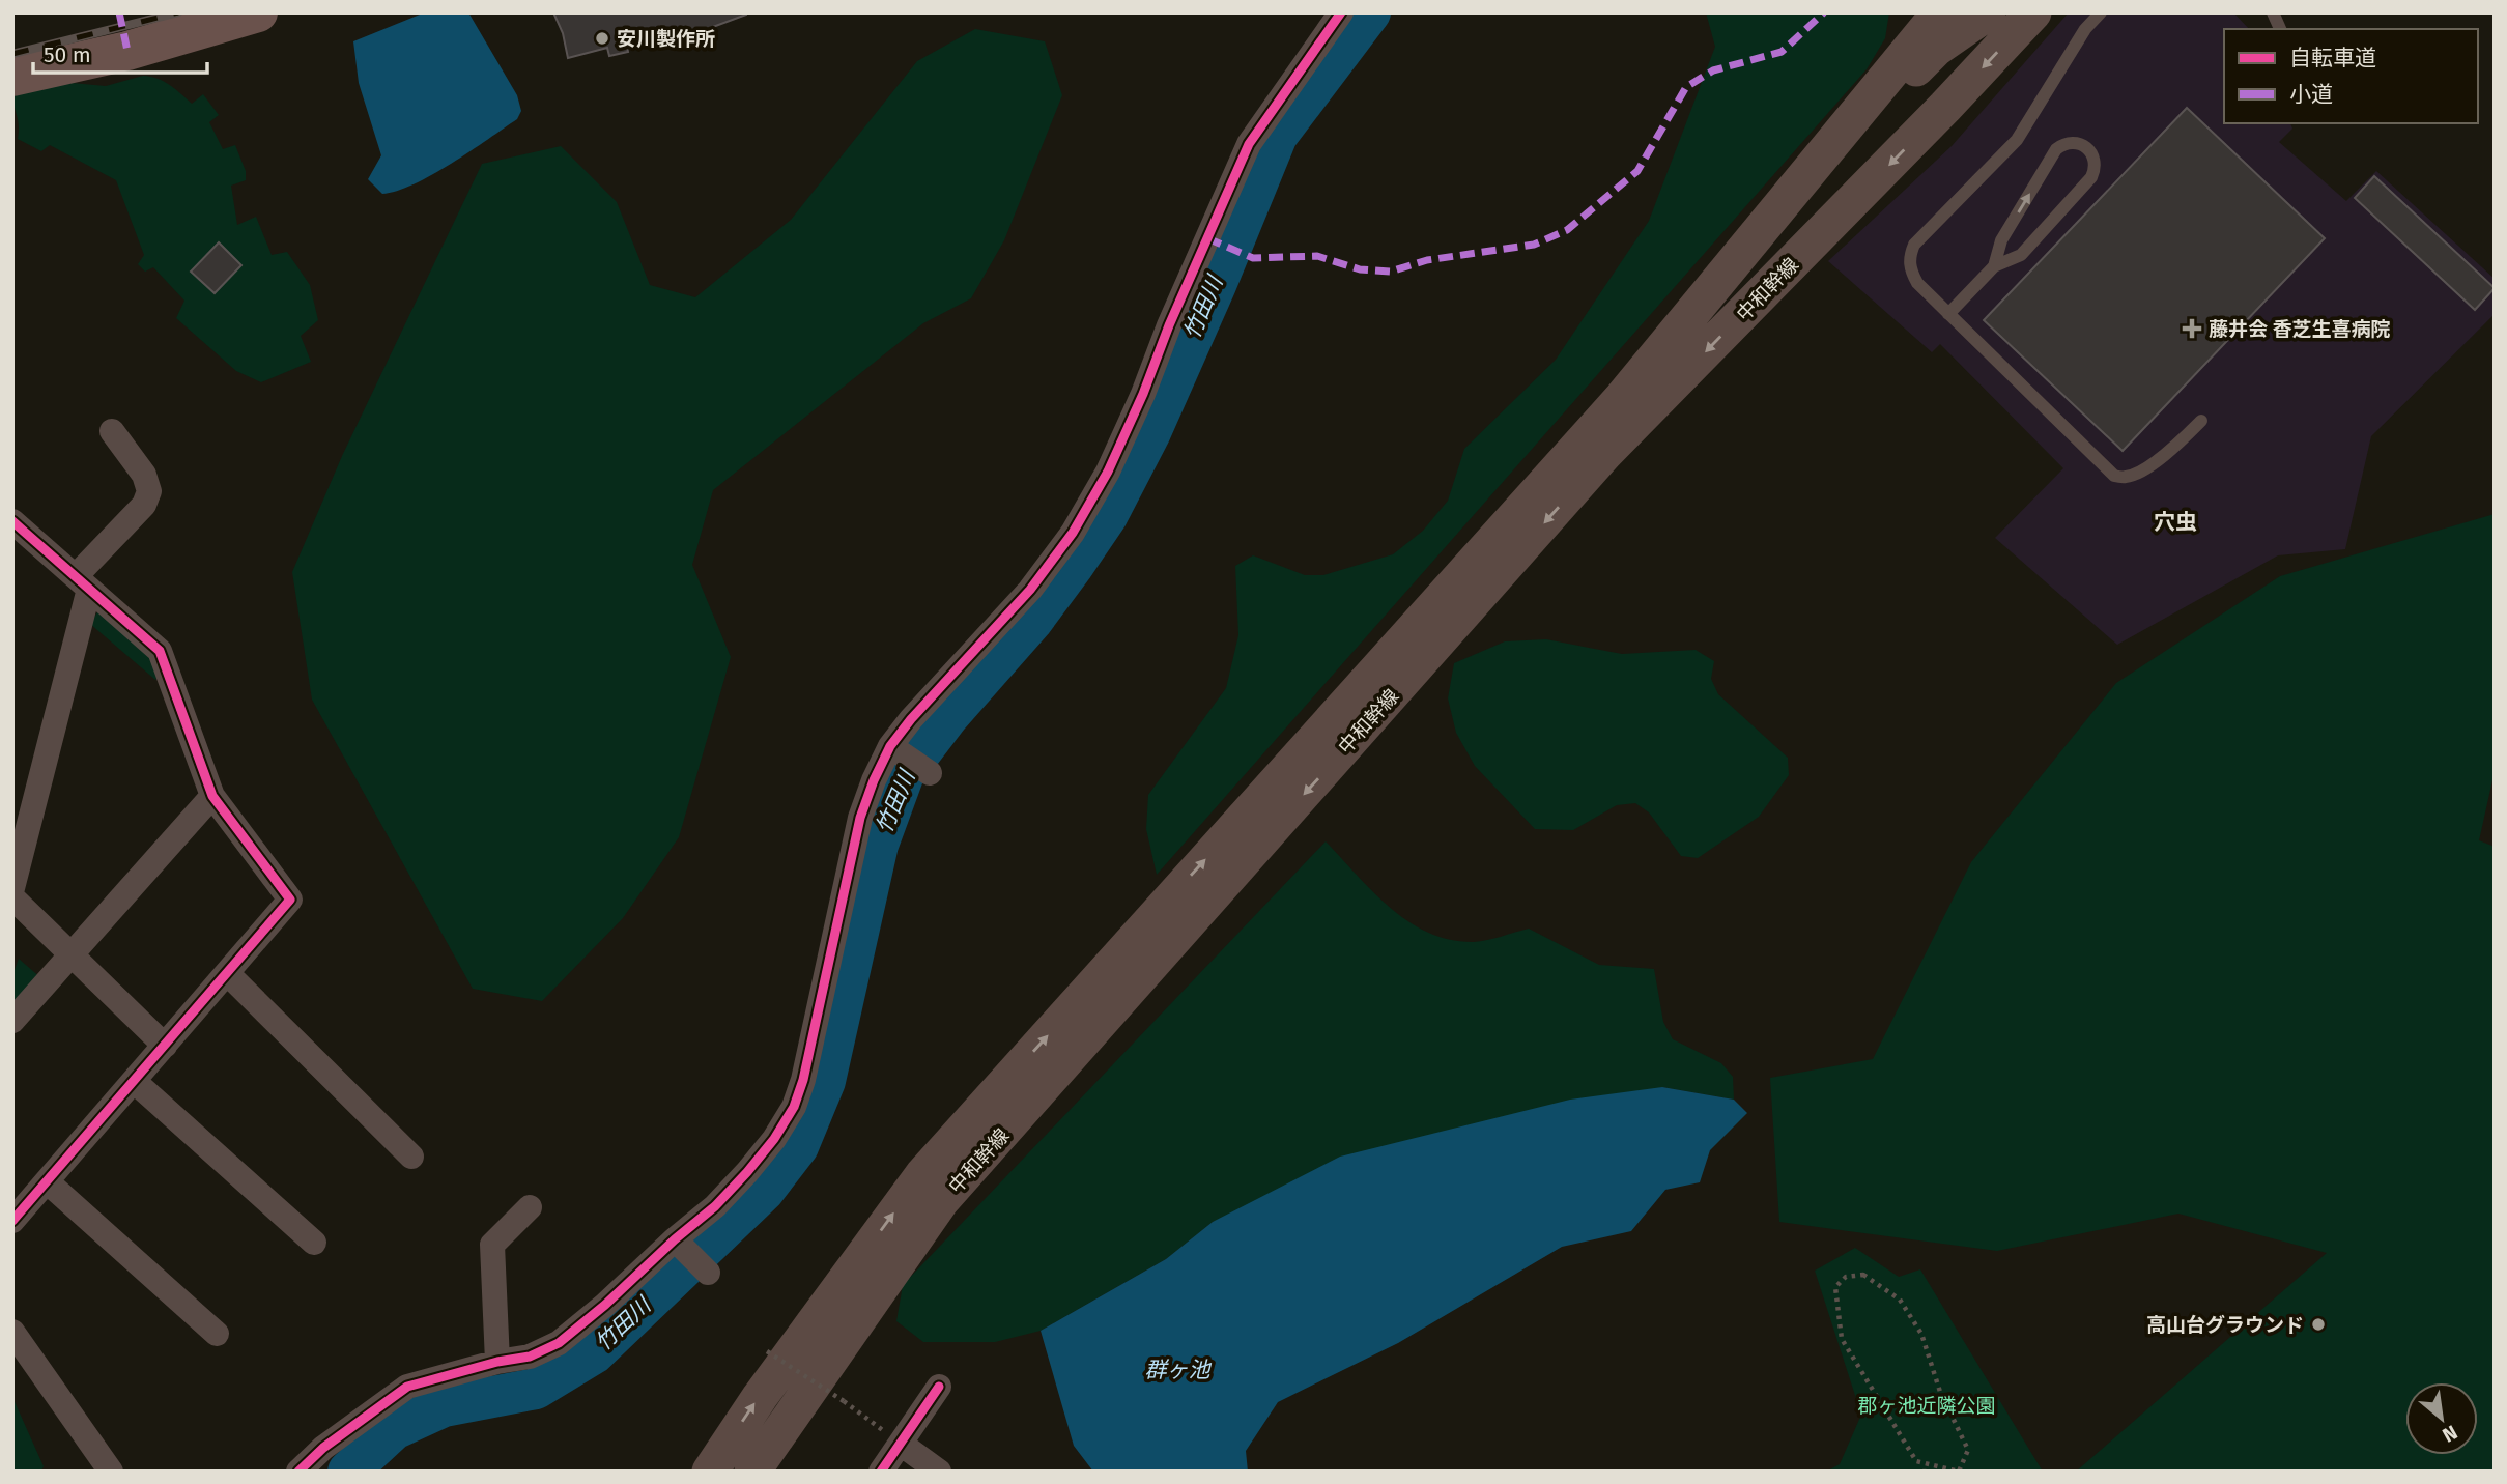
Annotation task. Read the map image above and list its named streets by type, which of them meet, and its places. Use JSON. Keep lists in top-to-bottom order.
{
  "streets": {
    "main road": ["中和幹線"]
  },
  "districts": ["穴虫"],
  "water": ["竹田川", "群ヶ池"],
  "parks": ["郡ヶ池近隣公園"],
  "places": {
    "other": ["安川製作所", "高山台グラウンド"],
    "health": ["藤井会 香芝生喜病院"]
  },
  "legend": ["自転車道", "小道"],
  "scale_bar": "50 m",
  "north": "bottom right"
}
